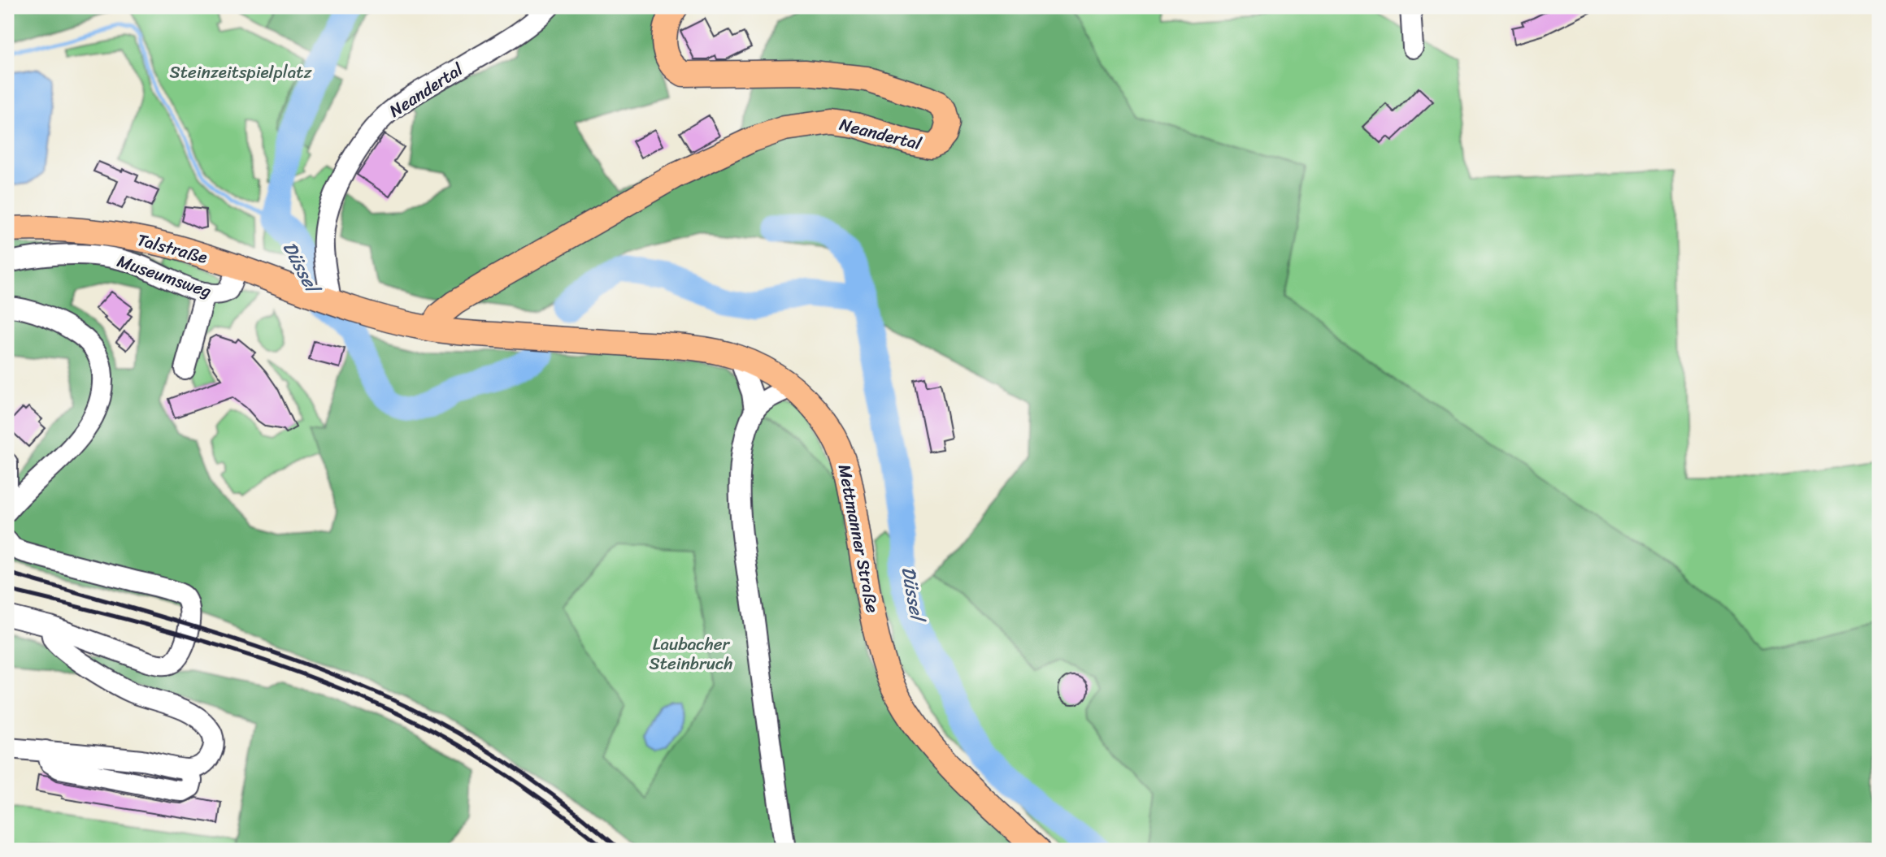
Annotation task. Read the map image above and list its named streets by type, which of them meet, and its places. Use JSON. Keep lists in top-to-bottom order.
{
  "streets": {
    "main road": ["Neandertal", "Talstraße", "Mettmanner Straße"],
    "lane": ["Museumsweg"]
  },
  "crossings": [
    ["Neandertal", "Talstraße"],
    ["Neandertal", "Mettmanner Straße"],
    ["Talstraße", "Museumsweg"],
    ["Talstraße", "Mettmanner Straße"]
  ],
  "water": ["Düssel"],
  "parks": ["Steinzeitspielplatz", "Laubacher Steinbruch"]
}
